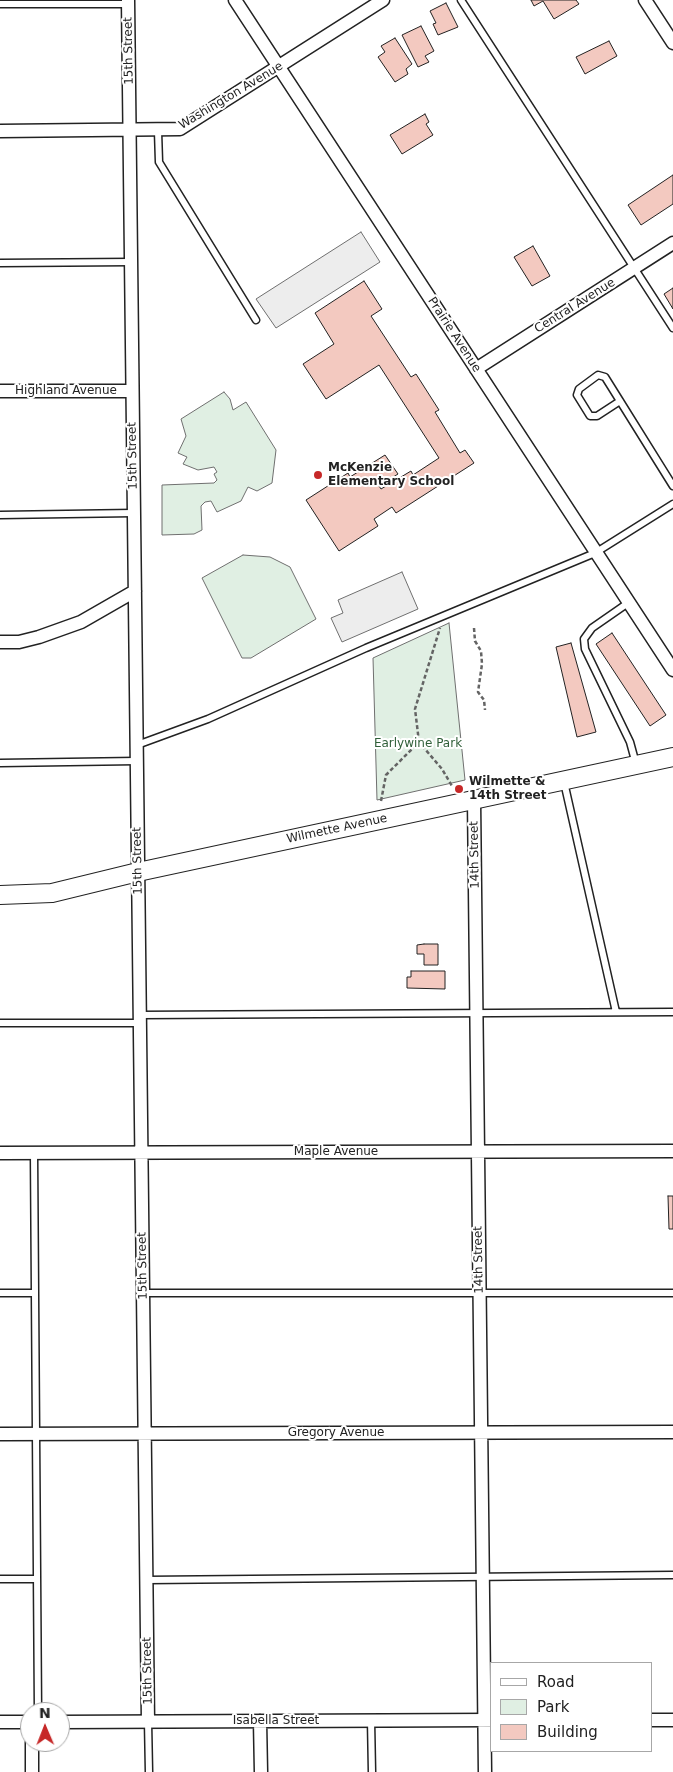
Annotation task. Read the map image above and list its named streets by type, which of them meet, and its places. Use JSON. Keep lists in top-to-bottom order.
{
  "streets": {
    "street": [
      "15th Street",
      "Washington Avenue",
      "Central Avenue",
      "Prairie Avenue",
      "Highland Avenue",
      "Wilmette Avenue",
      "14th Street",
      "Maple Avenue",
      "Gregory Avenue",
      "Isabella Street"
    ]
  },
  "crossings": [
    ["15th Street", "Washington Avenue"],
    ["15th Street", "Highland Avenue"],
    ["15th Street", "Wilmette Avenue"],
    ["15th Street", "Maple Avenue"],
    ["15th Street", "Gregory Avenue"],
    ["15th Street", "Isabella Street"],
    ["Washington Avenue", "Prairie Avenue"],
    ["Central Avenue", "Prairie Avenue"],
    ["Wilmette Avenue", "14th Street"],
    ["14th Street", "Maple Avenue"],
    ["14th Street", "Gregory Avenue"],
    ["14th Street", "Isabella Street"]
  ],
  "parks": ["Earlywine Park"],
  "places": ["McKenzie Elementary School", "Wilmette & 14th Street"],
  "legend": ["Road", "Park", "Building"],
  "north": "top"
}
